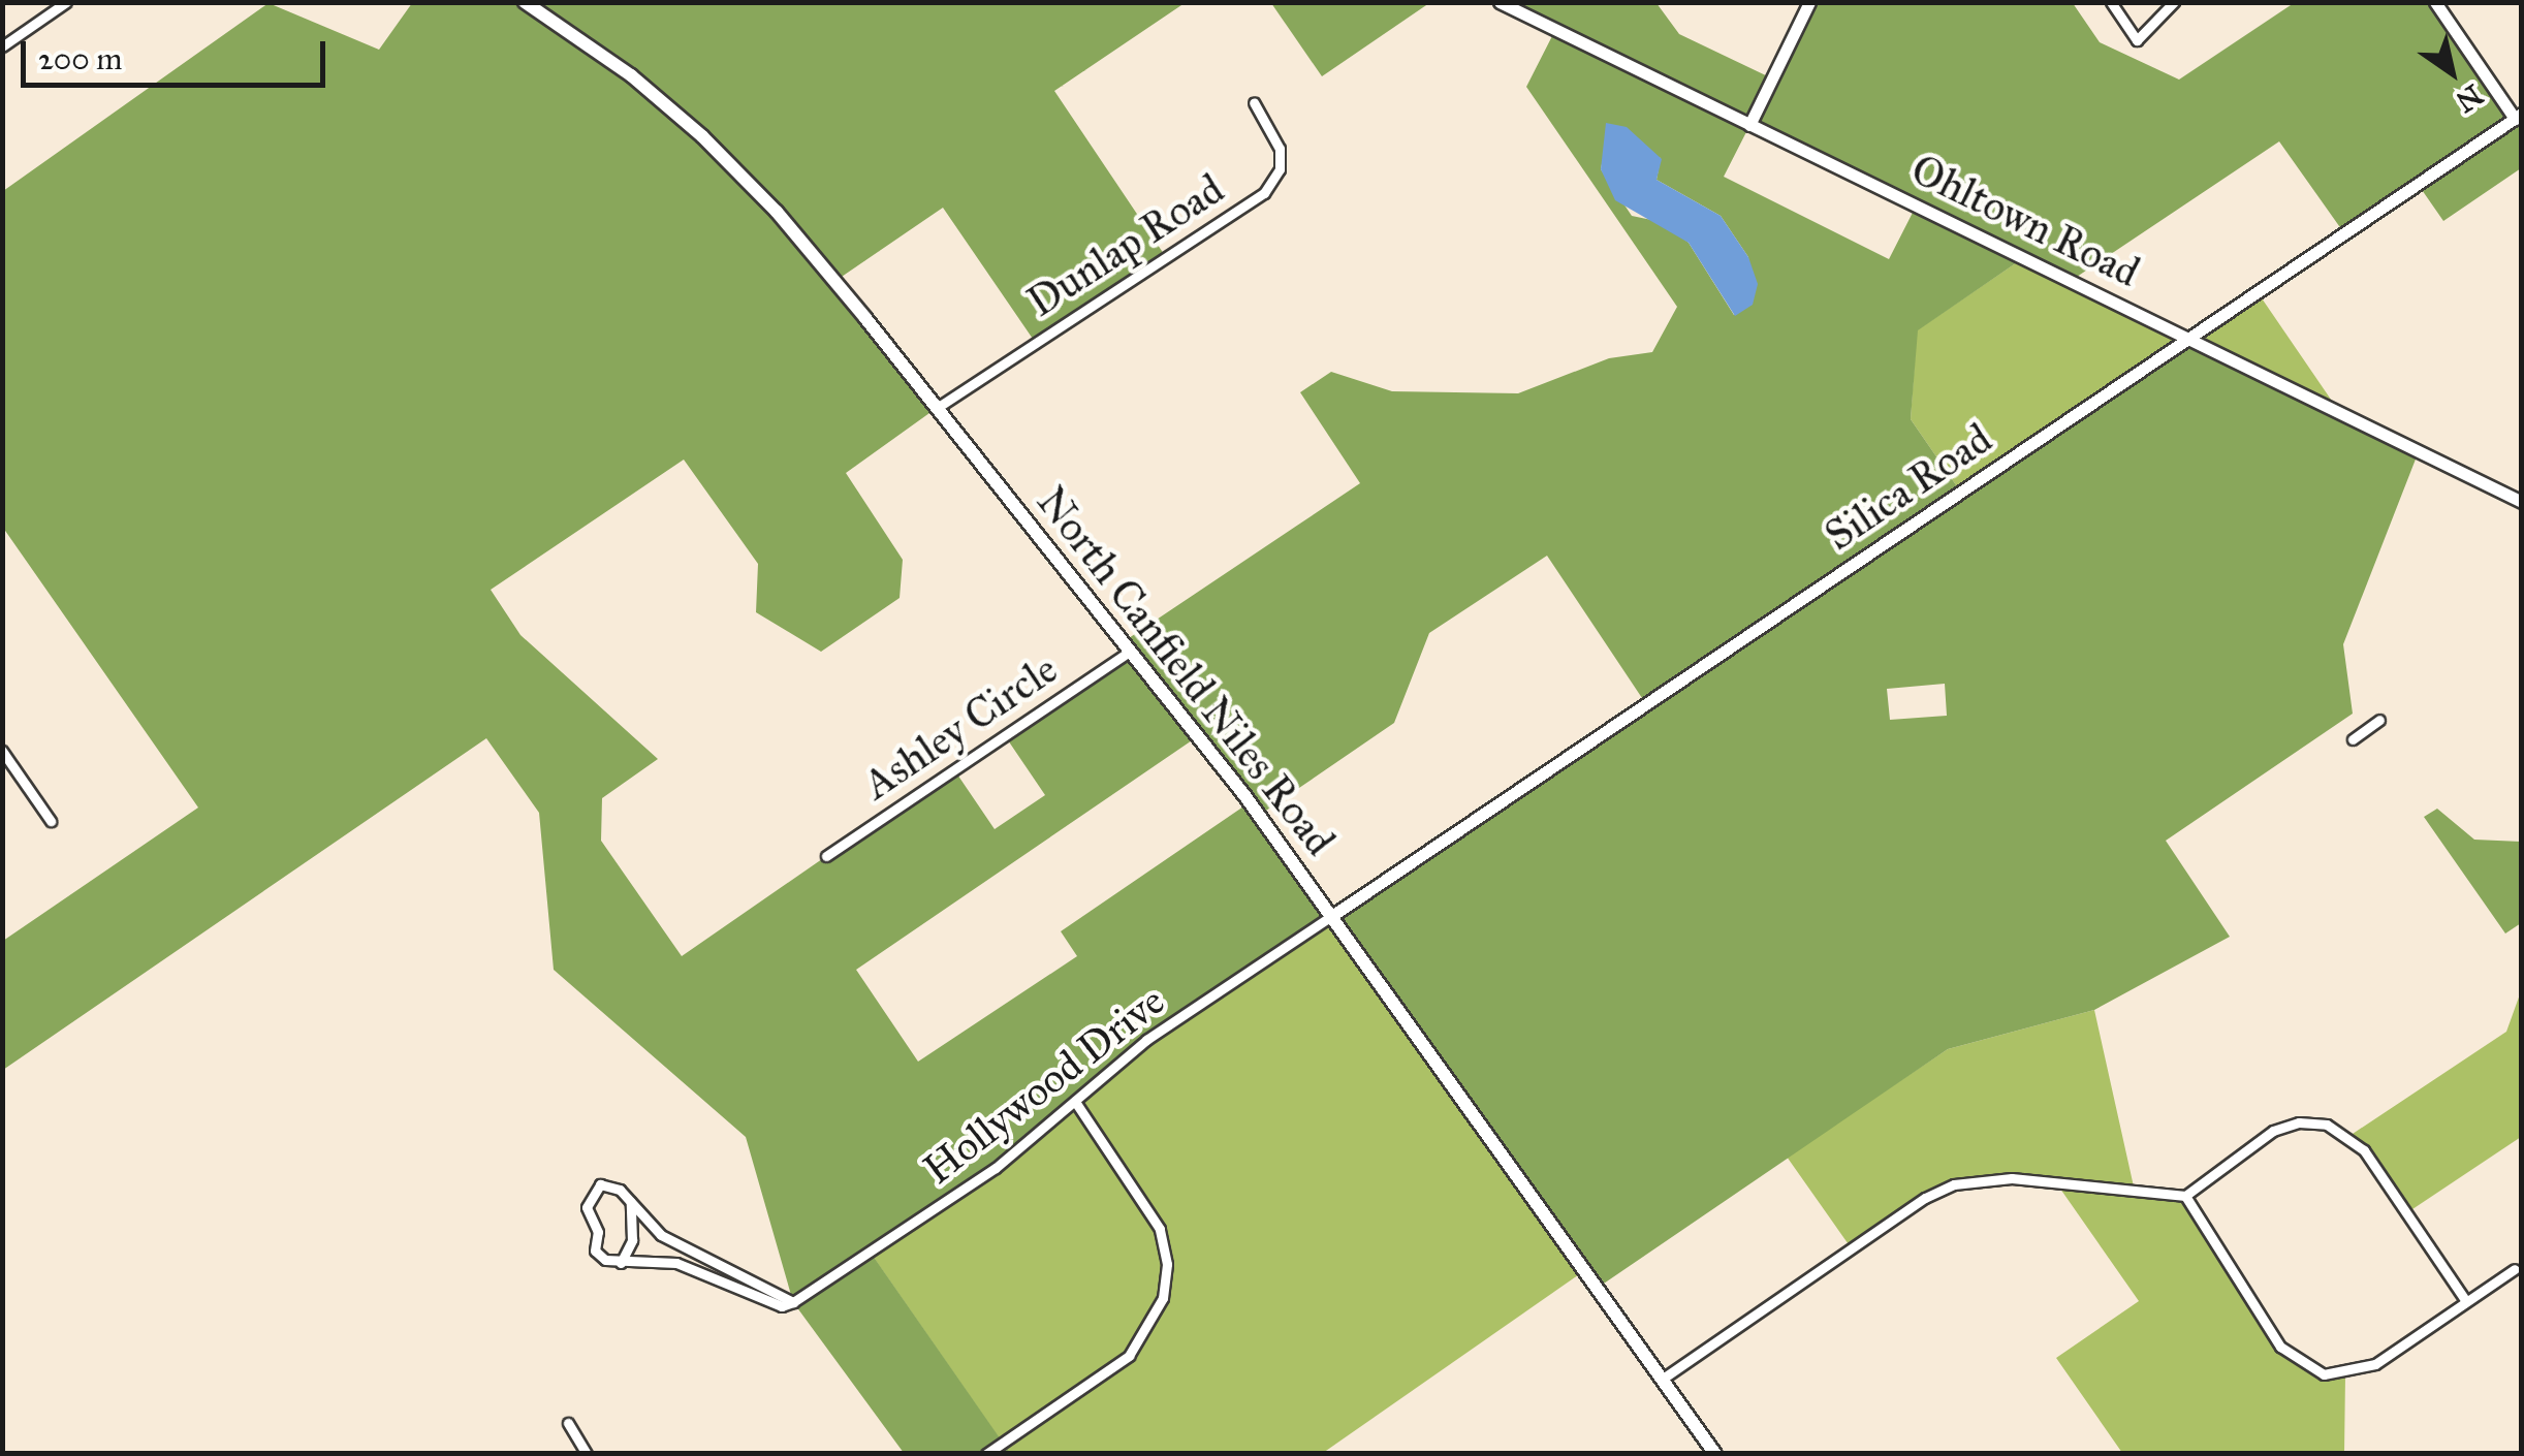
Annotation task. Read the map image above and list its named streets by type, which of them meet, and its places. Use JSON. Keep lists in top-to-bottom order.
{
  "streets": {
    "main road": ["North Canfield Niles Road"],
    "street": [
      "Ohltown Road",
      "Dunlap Road",
      "Silica Road",
      "Ashley Circle",
      "Hollywood Drive"
    ]
  },
  "crossings": [
    ["Ohltown Road", "Silica Road"],
    ["Dunlap Road", "North Canfield Niles Road"],
    ["Silica Road", "North Canfield Niles Road"],
    ["Silica Road", "Hollywood Drive"],
    ["North Canfield Niles Road", "Ashley Circle"],
    ["North Canfield Niles Road", "Hollywood Drive"]
  ],
  "scale_bar": "200 m",
  "north": "bottom right"
}
